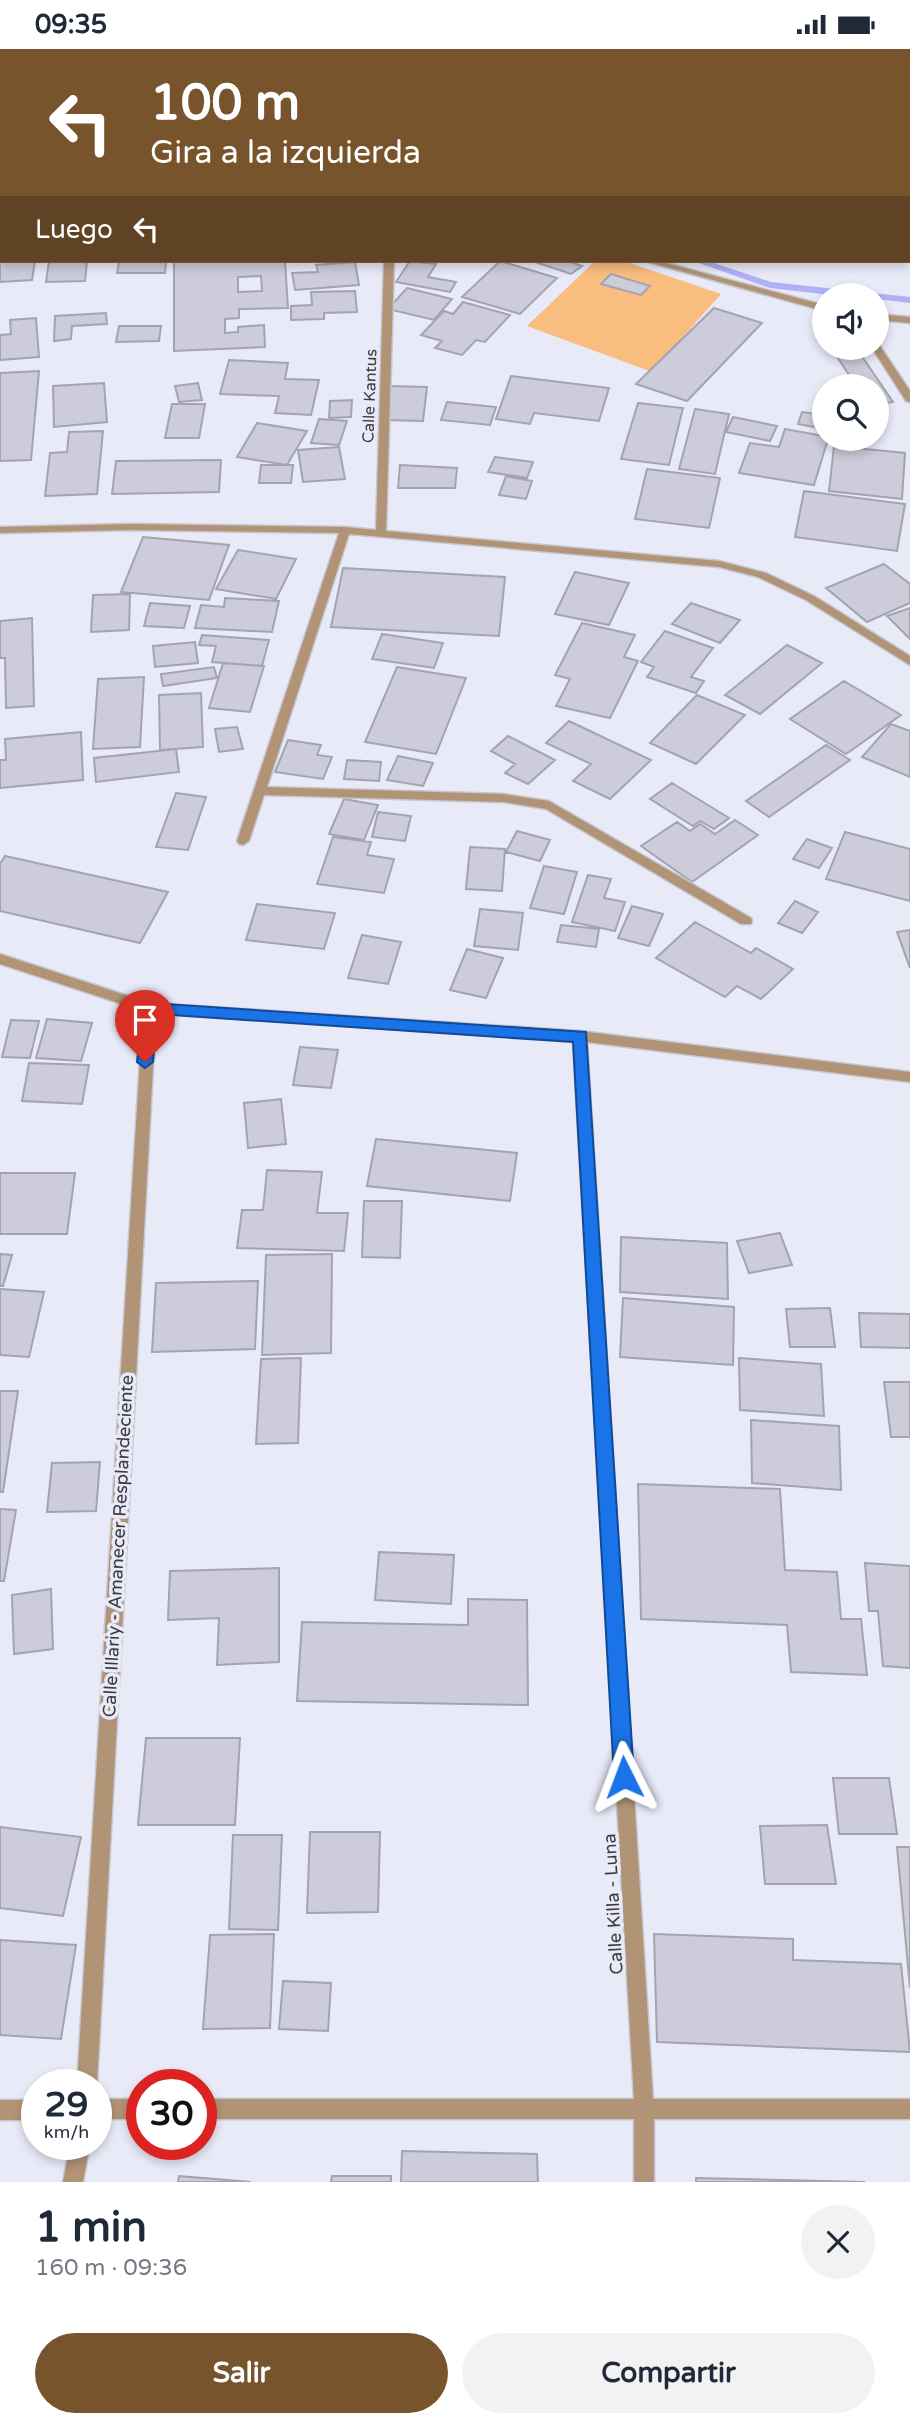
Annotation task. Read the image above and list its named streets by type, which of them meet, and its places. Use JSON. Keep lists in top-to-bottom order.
{
  "streets": {
    "street": ["Calle Kantus", "Calle Illariy - Amanecer Resplandeciente", "Calle Killa - Luna"]
  },
  "page": {
    "status": "09:35",
    "turn": ["100 m", "Gira a la izquierda"],
    "then": "Luego",
    "speed": "29 km/h",
    "limit": "30",
    "heading": ["1 min", "160 m · 09:36"],
    "buttons": ["Salir", "Compartir"]
  }
}
